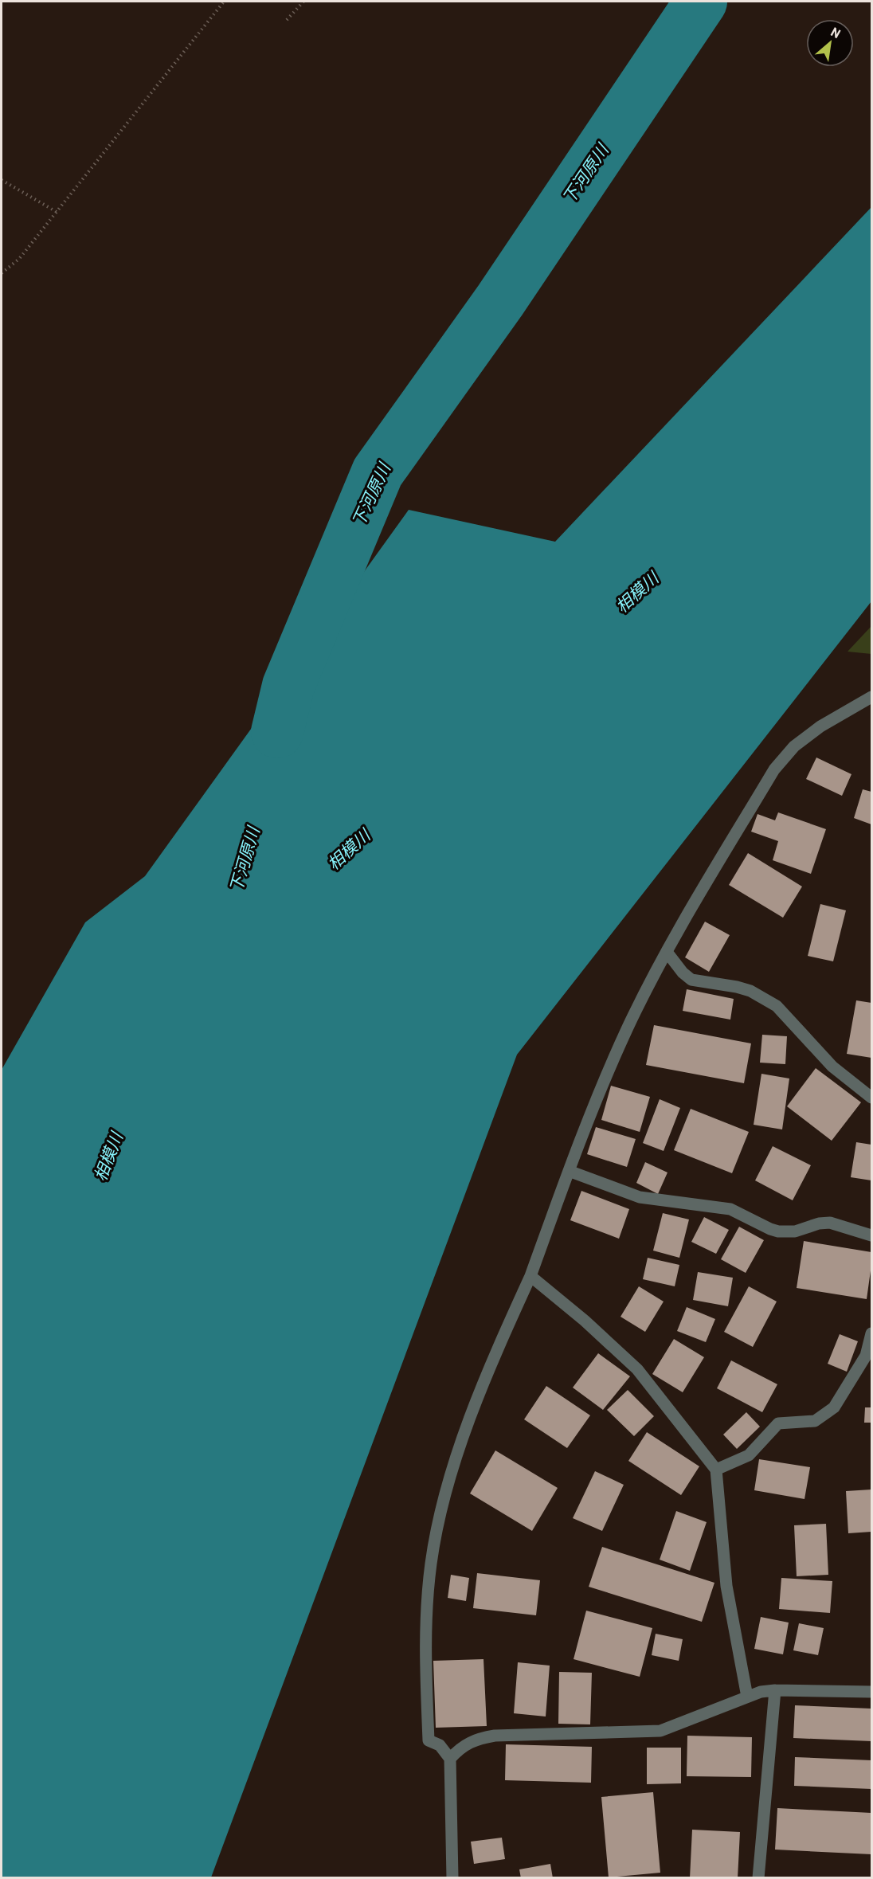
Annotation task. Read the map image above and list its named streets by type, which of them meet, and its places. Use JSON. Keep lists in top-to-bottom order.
{
  "water": ["下河原川", "相模川"],
  "north": "top right"
}
